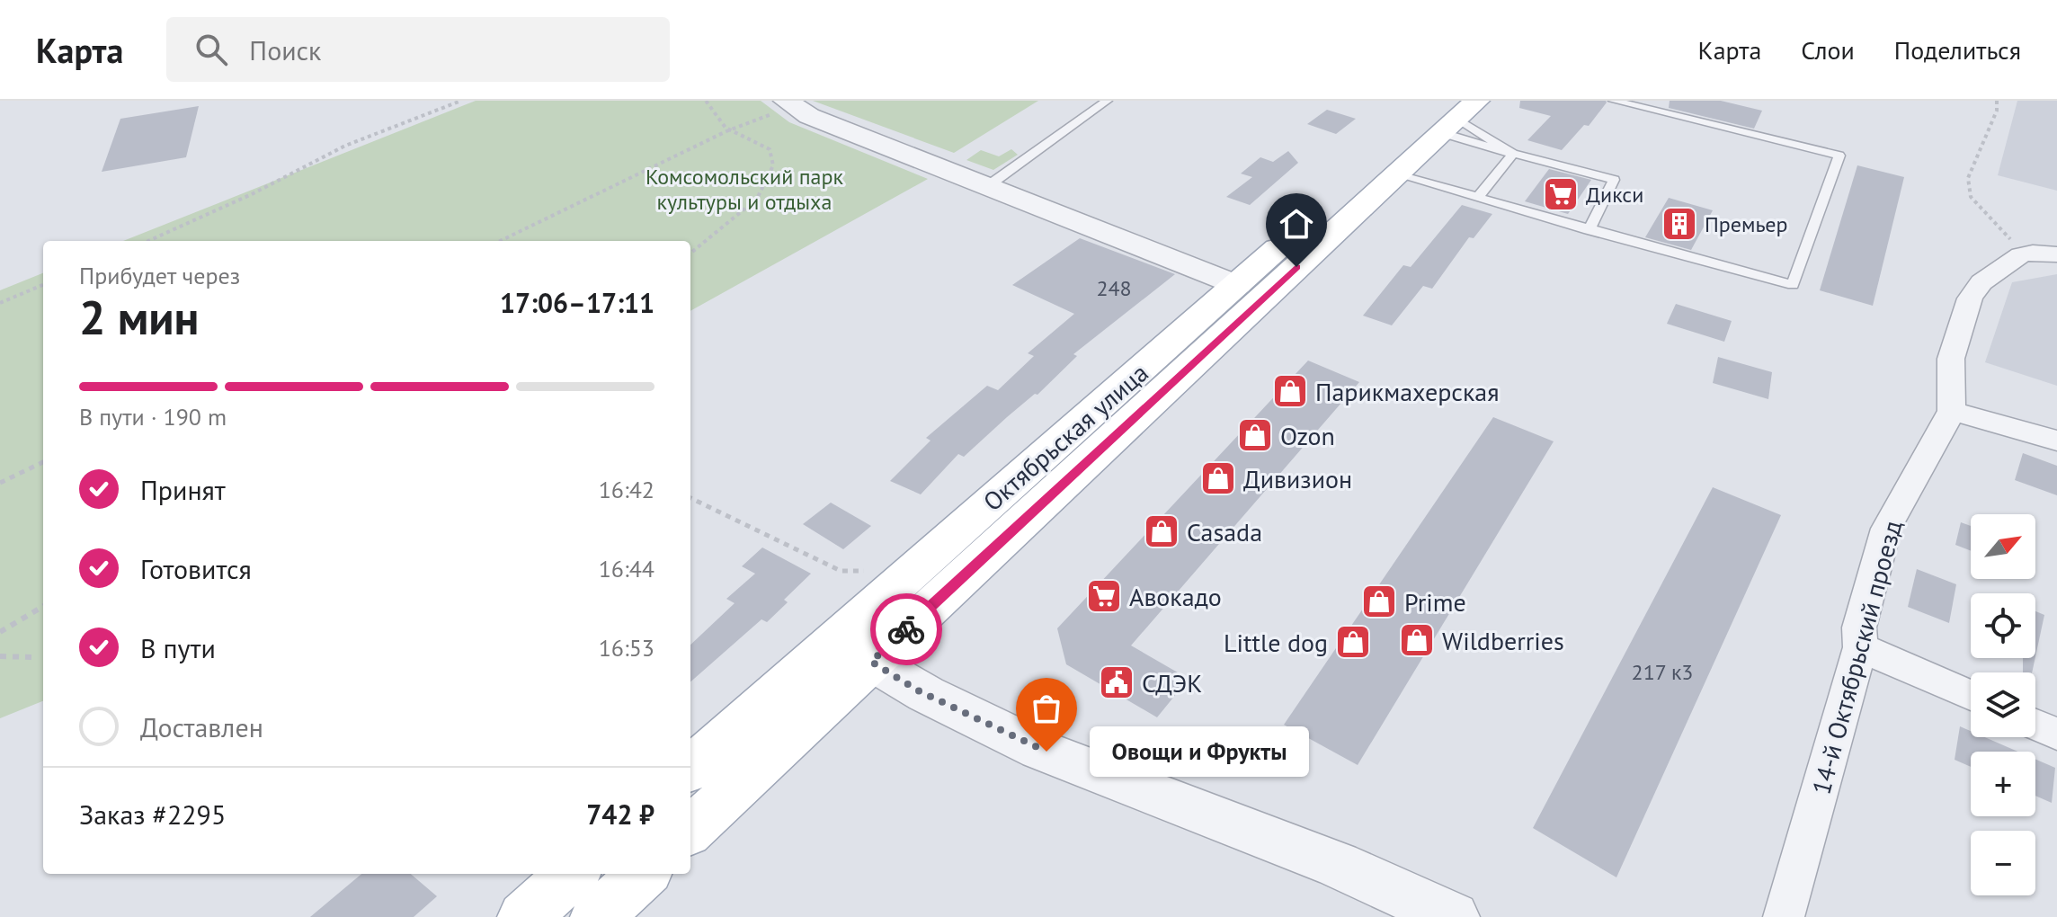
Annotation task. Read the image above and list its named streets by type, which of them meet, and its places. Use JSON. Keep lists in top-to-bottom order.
{
  "streets": {
    "main road": ["Октябрьская улица"],
    "street": ["14-й Октябрьский проезд"]
  },
  "parks": ["Комсомольский парк культуры и отдыха"],
  "places": {
    "supermarket": ["Дикси", "Авокадо"],
    "building": ["Премьер"],
    "shop": [
      "Парикмахерская",
      "Ozon",
      "Дивизион",
      "Casada",
      "Prime",
      "Wildberries",
      "Little dog"
    ],
    "public building": ["СДЭК"],
    "other": ["Овощи и Фрукты"]
  },
  "house_numbers": ["248", "217 к3"],
  "north": "top right",
  "page": {
    "header": "Карта",
    "search": "Поиск",
    "nav": ["Карта", "Слои", "Поделиться"],
    "heading": ["2 мин", "Прибудет через", "17:06–17:11"],
    "panel": ["Заказ #2295", "742 ₽"],
    "bar": "В пути · 190 m",
    "list": [
      ["Принят", "16:42"],
      ["Готовится", "16:44"],
      ["В пути", "16:53"],
      "Доставлен"
    ],
    "map_buttons": ["+", "−"],
    "bubble": "Овощи и Фрукты"
  }
}
